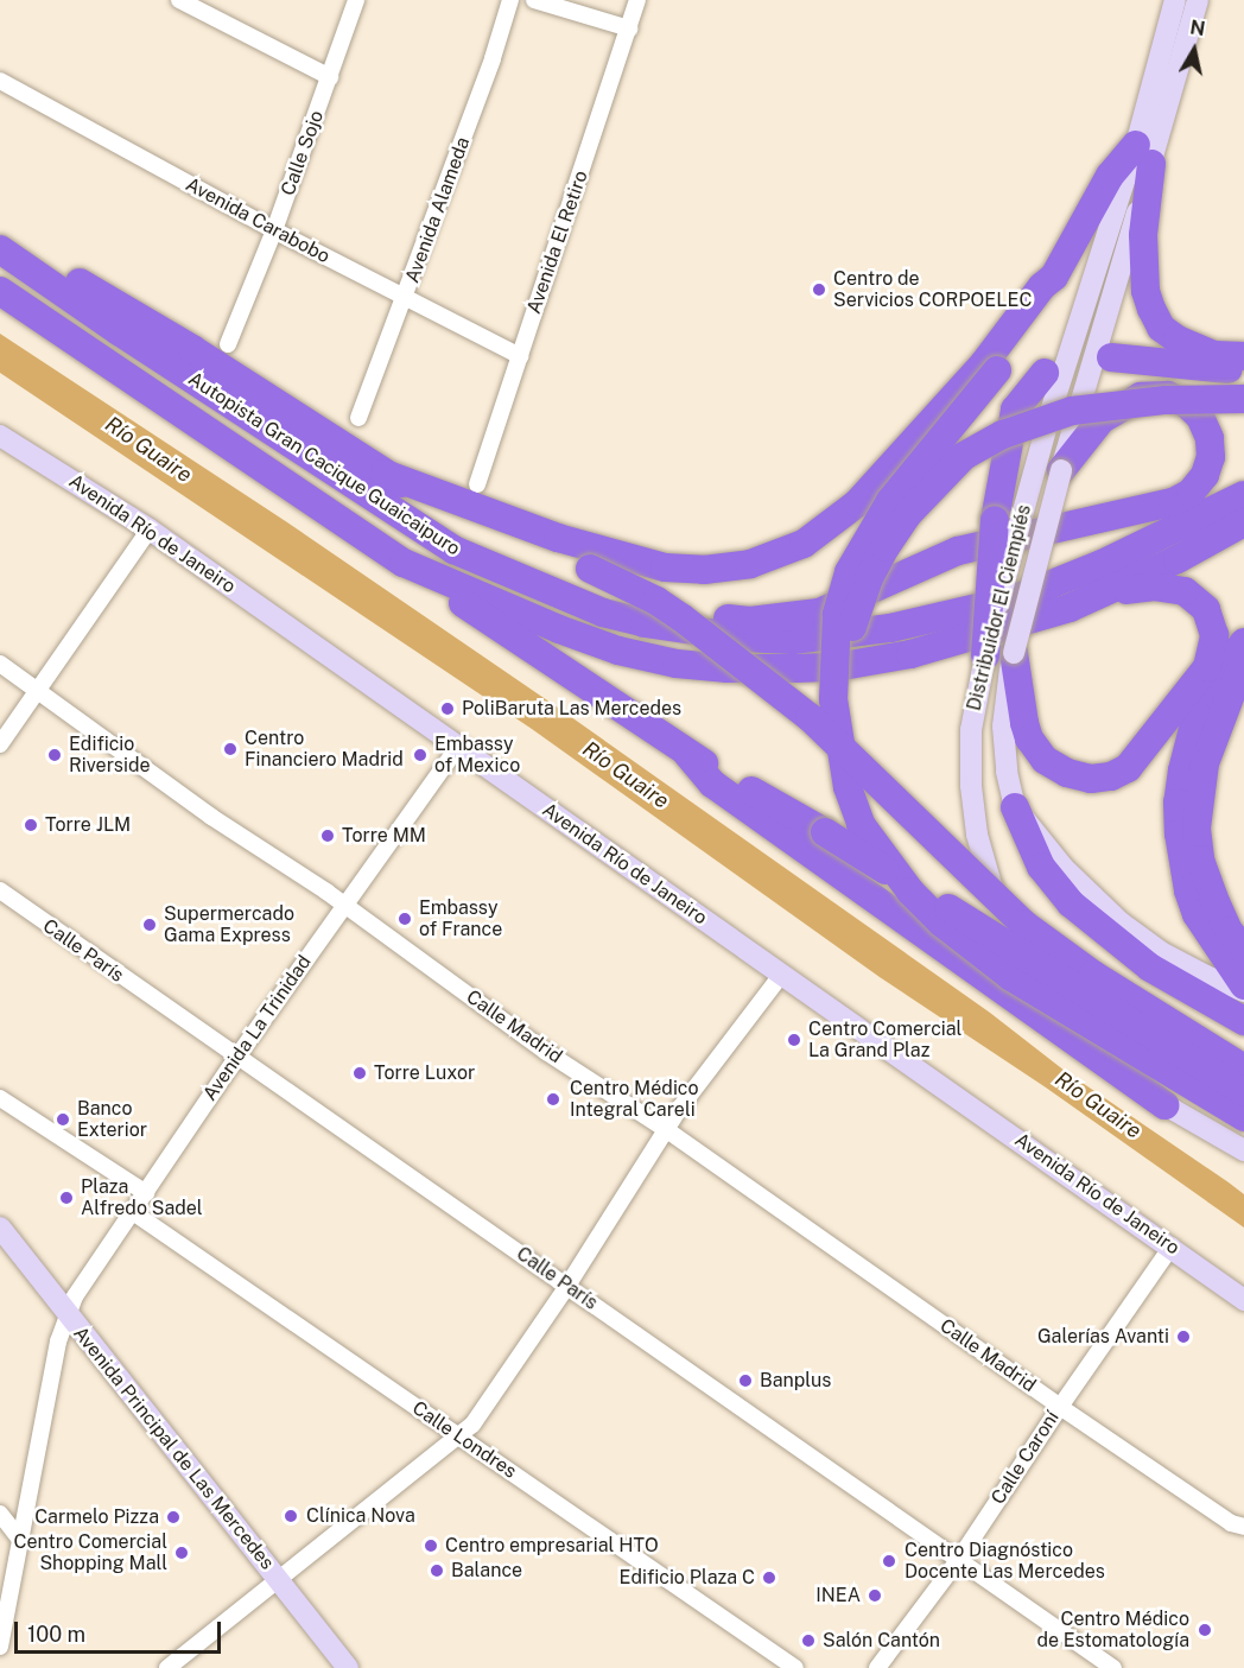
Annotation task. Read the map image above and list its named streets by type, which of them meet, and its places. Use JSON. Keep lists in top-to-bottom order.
{
  "streets": {
    "highway": ["Autopista Gran Cacique Guaicaipuro"],
    "street": [
      "Calle Sojo",
      "Avenida Alameda",
      "Avenida Carabobo",
      "Avenida El Retiro",
      "Avenida Río de Janeiro",
      "Distribuidor El Ciempiés",
      "Calle París",
      "Calle Madrid",
      "Avenida La Trinidad",
      "Calle Londres",
      "Avenida Principal de Las Mercedes",
      "Calle Caroní"
    ]
  },
  "crossings": [
    ["Calle Sojo", "Avenida Carabobo"],
    ["Avenida Alameda", "Avenida Carabobo"],
    ["Avenida Carabobo", "Avenida El Retiro"],
    ["Avenida Río de Janeiro", "Avenida La Trinidad"],
    ["Avenida Río de Janeiro", "Calle Caroní"],
    ["Calle París", "Avenida La Trinidad"],
    ["Calle París", "Calle Caroní"],
    ["Calle Madrid", "Avenida La Trinidad"],
    ["Calle Madrid", "Calle Caroní"],
    ["Avenida La Trinidad", "Calle Londres"],
    ["Avenida La Trinidad", "Avenida Principal de Las Mercedes"]
  ],
  "water": ["Río Guaire"],
  "places": [
    "Centro de Servicios CORPOELEC",
    "PoliBaruta Las Mercedes",
    "Centro Financiero Madrid",
    "Edificio Riverside",
    "Embassy of Mexico",
    "Torre JLM",
    "Torre MM",
    "Embassy of France",
    "Supermercado Gama Express",
    "Centro Comercial La Grand Plaz",
    "Torre Luxor",
    "Centro Médico Integral Careli",
    "Banco Exterior",
    "Plaza Alfredo Sadel",
    "Galerías Avanti",
    "Banplus",
    "Clínica Nova",
    "Carmelo Pizza",
    "Centro empresarial HTO",
    "Centro Comercial Shopping Mall",
    "Centro Diagnóstico Docente Las Mercedes",
    "Balance",
    "Edificio Plaza C",
    "INEA",
    "Centro Médico de Estomatología",
    "Salón Cantón"
  ],
  "scale_bar": "100 m",
  "north": "top"
}
